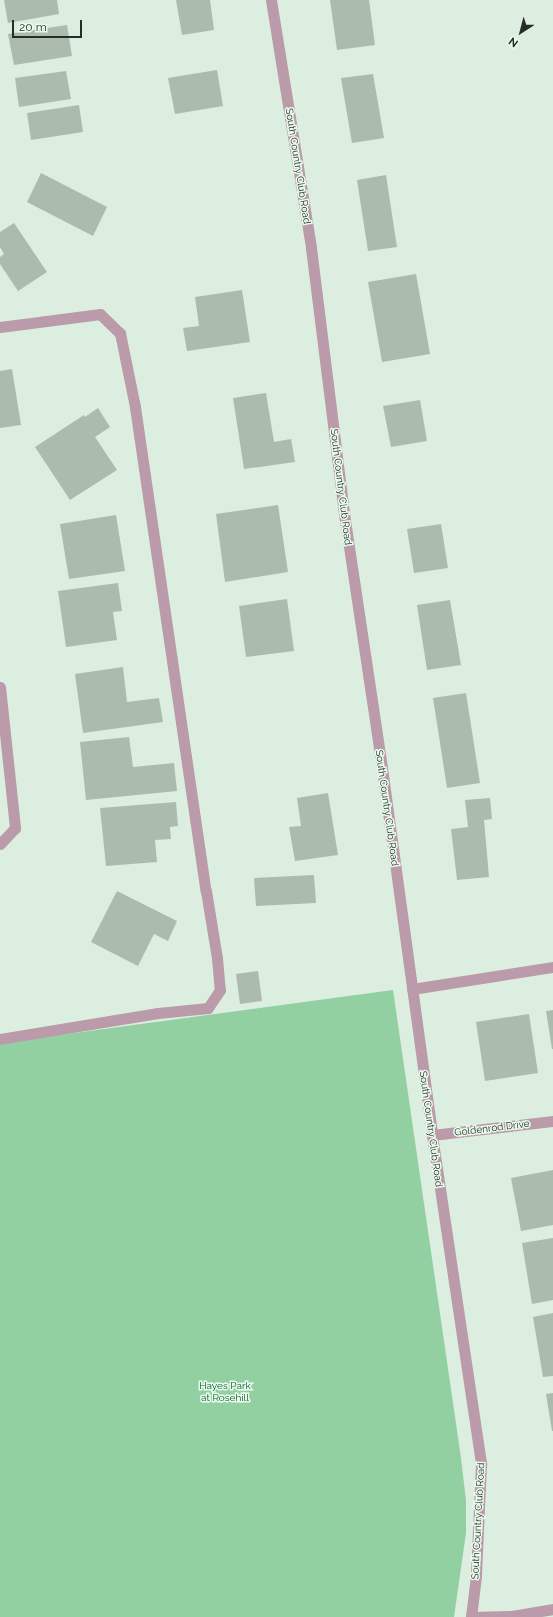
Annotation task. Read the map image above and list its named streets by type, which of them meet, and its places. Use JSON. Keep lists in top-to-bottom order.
{
  "streets": {
    "street": ["South Country Club Road", "Goldenrod Drive"]
  },
  "crossings": [
    ["South Country Club Road", "Goldenrod Drive"]
  ],
  "parks": ["Hayes Park at Rosehill"],
  "scale_bar": "20 m",
  "north": "bottom left"
}
